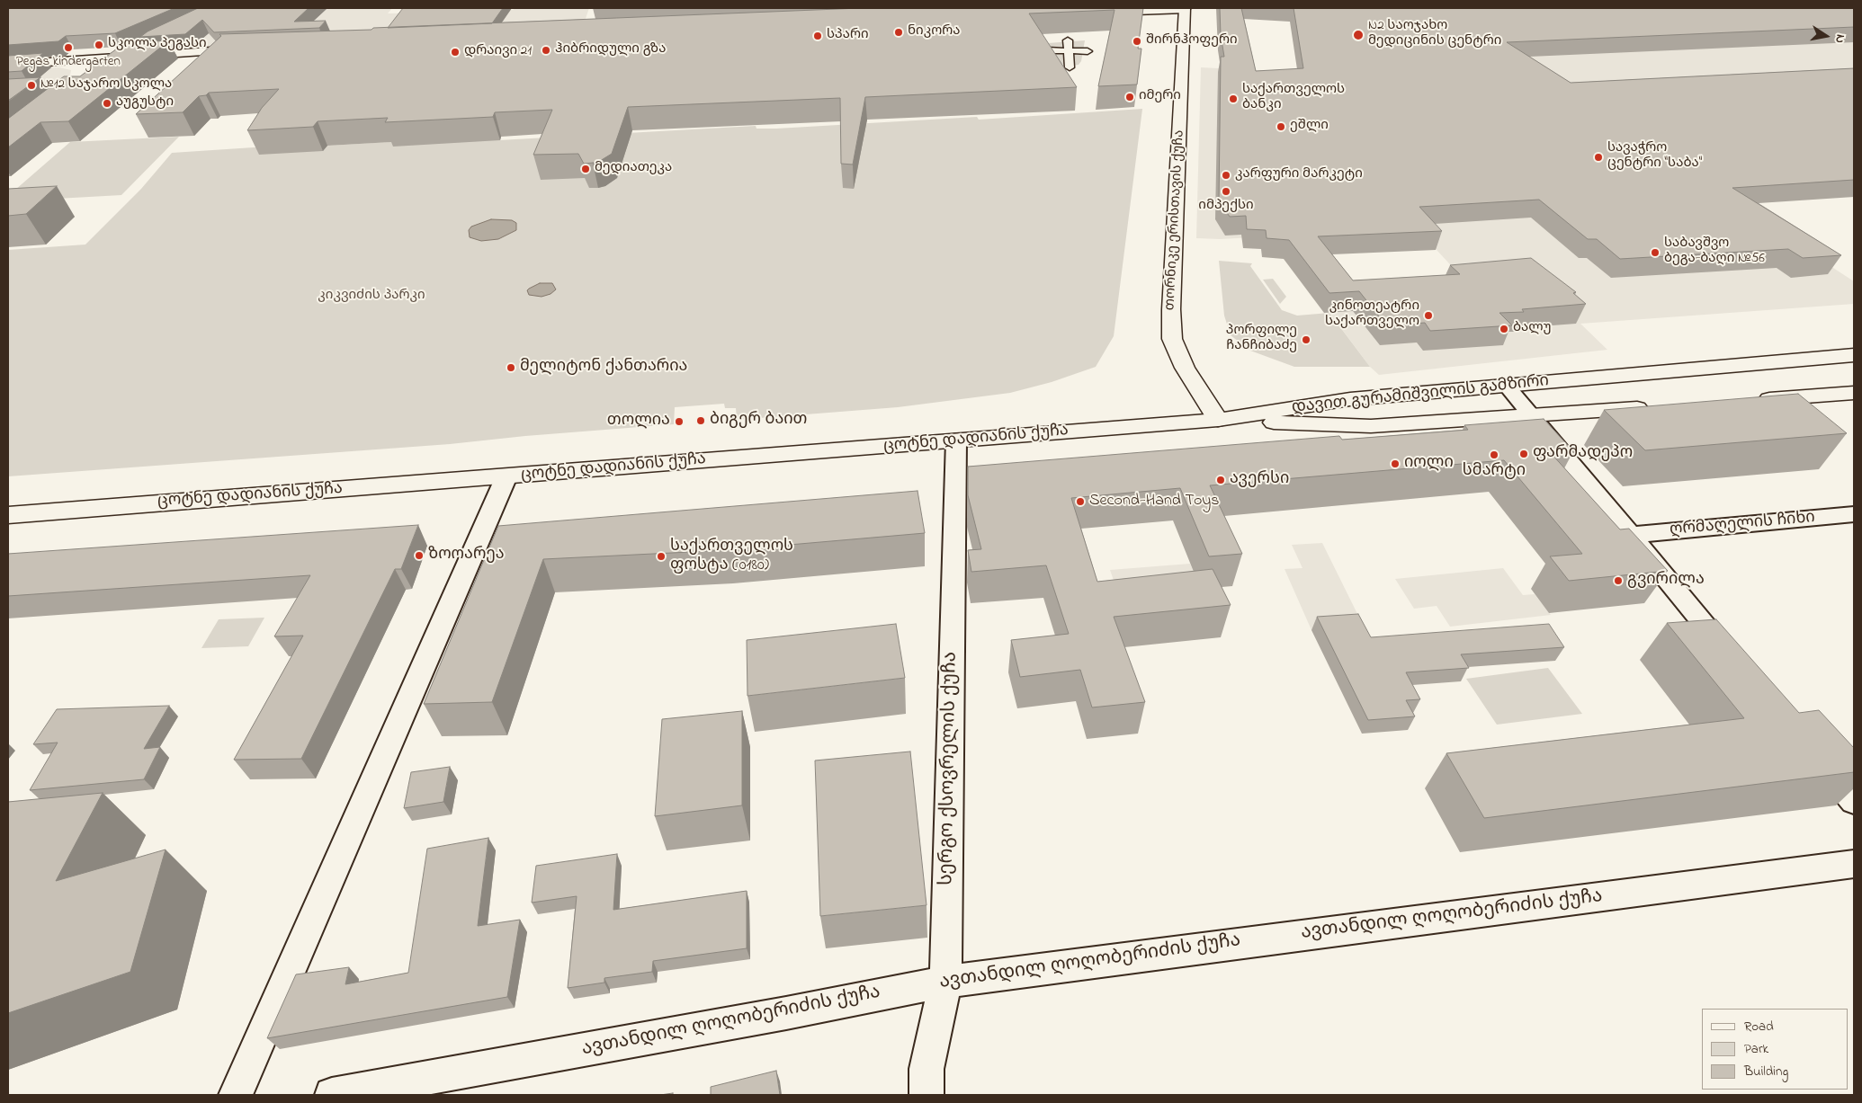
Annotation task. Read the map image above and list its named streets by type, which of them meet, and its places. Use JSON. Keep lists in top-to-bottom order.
{
  "streets": {
    "main road": ["თორნიკე ერისთავის ქუჩა", "დავით გურამიშვილის გამზირი", "ცოტნე დადიანის ქუჩა"],
    "street": ["ღრმაღელის ჩიხი", "სერგო ქსოვრელის ქუჩა", "ავთანდილ ღოღობერიძის ქუჩა"]
  },
  "crossings": [
    ["თორნიკე ერისთავის ქუჩა", "დავით გურამიშვილის გამზირი"],
    ["თორნიკე ერისთავის ქუჩა", "ცოტნე დადიანის ქუჩა"],
    ["დავით გურამიშვილის გამზირი", "ცოტნე დადიანის ქუჩა"],
    ["ცოტნე დადიანის ქუჩა", "სერგო ქსოვრელის ქუჩა"],
    ["სერგო ქსოვრელის ქუჩა", "ავთანდილ ღოღობერიძის ქუჩა"]
  ],
  "parks": ["კიკვიძის პარკი"],
  "places": [
    "ნიკორა",
    "N2 საოჯახო მედიცინის ცენტრი",
    "სპარი",
    "შირნჰოფერი",
    "სკოლა პეგასი",
    "Pegas kindergarten",
    "ჰიბრიდული გზა",
    "დრაივი 21",
    "№12 საჯარო სკოლა",
    "იმერი",
    "საქართველოს ბანკი",
    "აუგუსტი",
    "ეშლი",
    "სავაჭრო ცენტრი \"საბა\"",
    "მედიათეკა",
    "კარფური მარკეტი",
    "იმპექსი",
    "საბავშვო ბეგა-ბაღი №56",
    "კინოთეატრი საქართველო",
    "ბალუ",
    "პორფილე ჩანჩიბაძე",
    "მელიტონ ქანთარია",
    "ბიგერ ბაით",
    "თოლია",
    "ფარმადეპო",
    "სმარტი",
    "იოლი",
    "ავერსი",
    "Second-Hand Toys",
    "ზოოარეა",
    "საქართველოს ფოსტა (0180)",
    "გვირილა"
  ],
  "legend": ["Road", "Park", "Building"],
  "north": "right"
}
